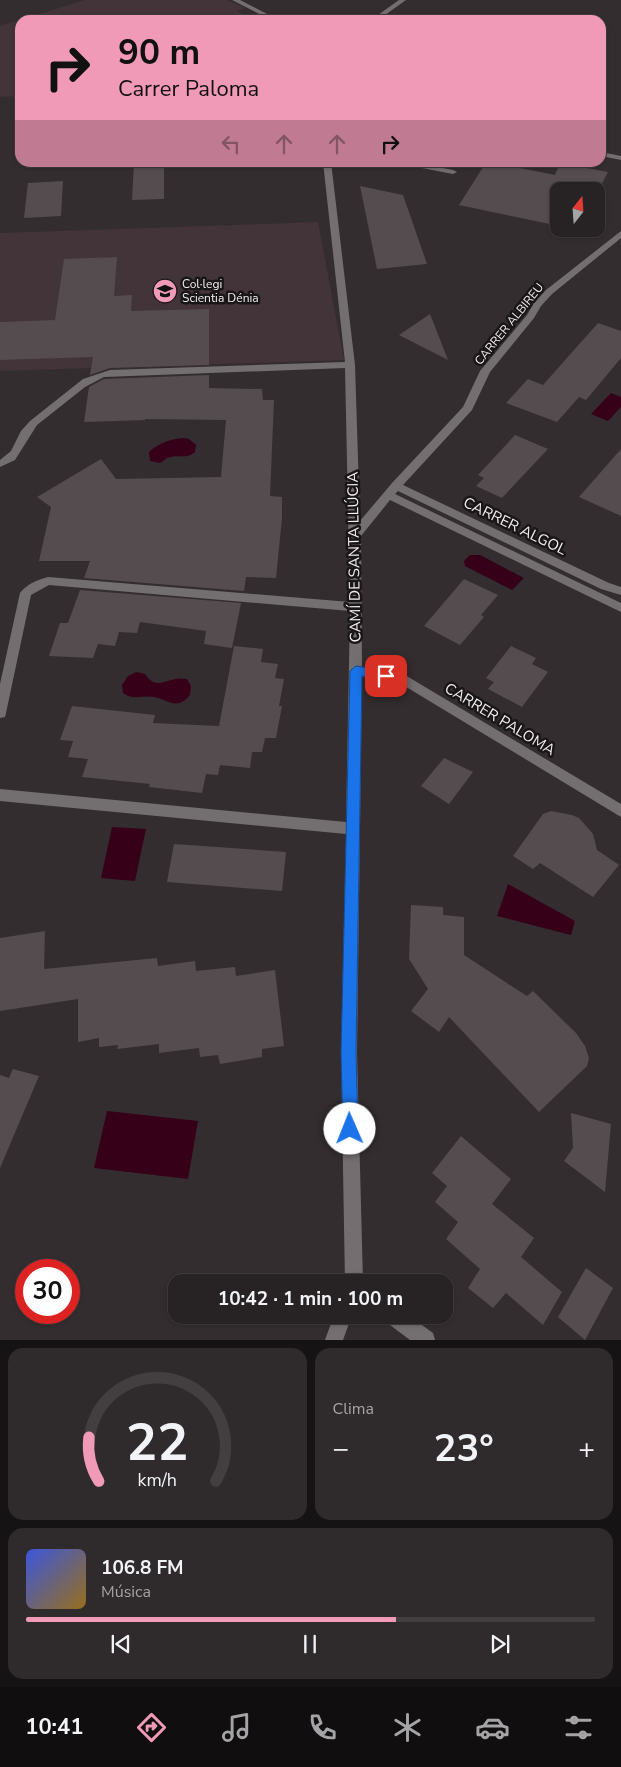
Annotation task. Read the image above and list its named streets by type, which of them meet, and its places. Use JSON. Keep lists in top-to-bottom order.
{
  "streets": {
    "street": [
      "CARRER ALBIREU",
      "CARRER ALGOL",
      "CAMÍ DE SANTA LLÚCIA",
      "CARRER PALOMA"
    ]
  },
  "crossings": [
    ["CARRER ALBIREU", "CARRER ALGOL"],
    ["CARRER ALBIREU", "CAMÍ DE SANTA LLÚCIA"],
    ["CAMÍ DE SANTA LLÚCIA", "CARRER PALOMA"]
  ],
  "places": {
    "school or university": ["Col·legi Scientia Dénia"]
  },
  "north": "top",
  "page": {
    "turn": ["90 m", "Carrer Paloma"],
    "limit": "30",
    "trip": "10:42 · 1 min · 100 m",
    "tile": "Clima",
    "heat": ["−", "23°", "+"],
    "song": ["106.8 FM", "Música"],
    "tabs": "10:41",
    "gauge": ["22", "km/h"]
  }
}
